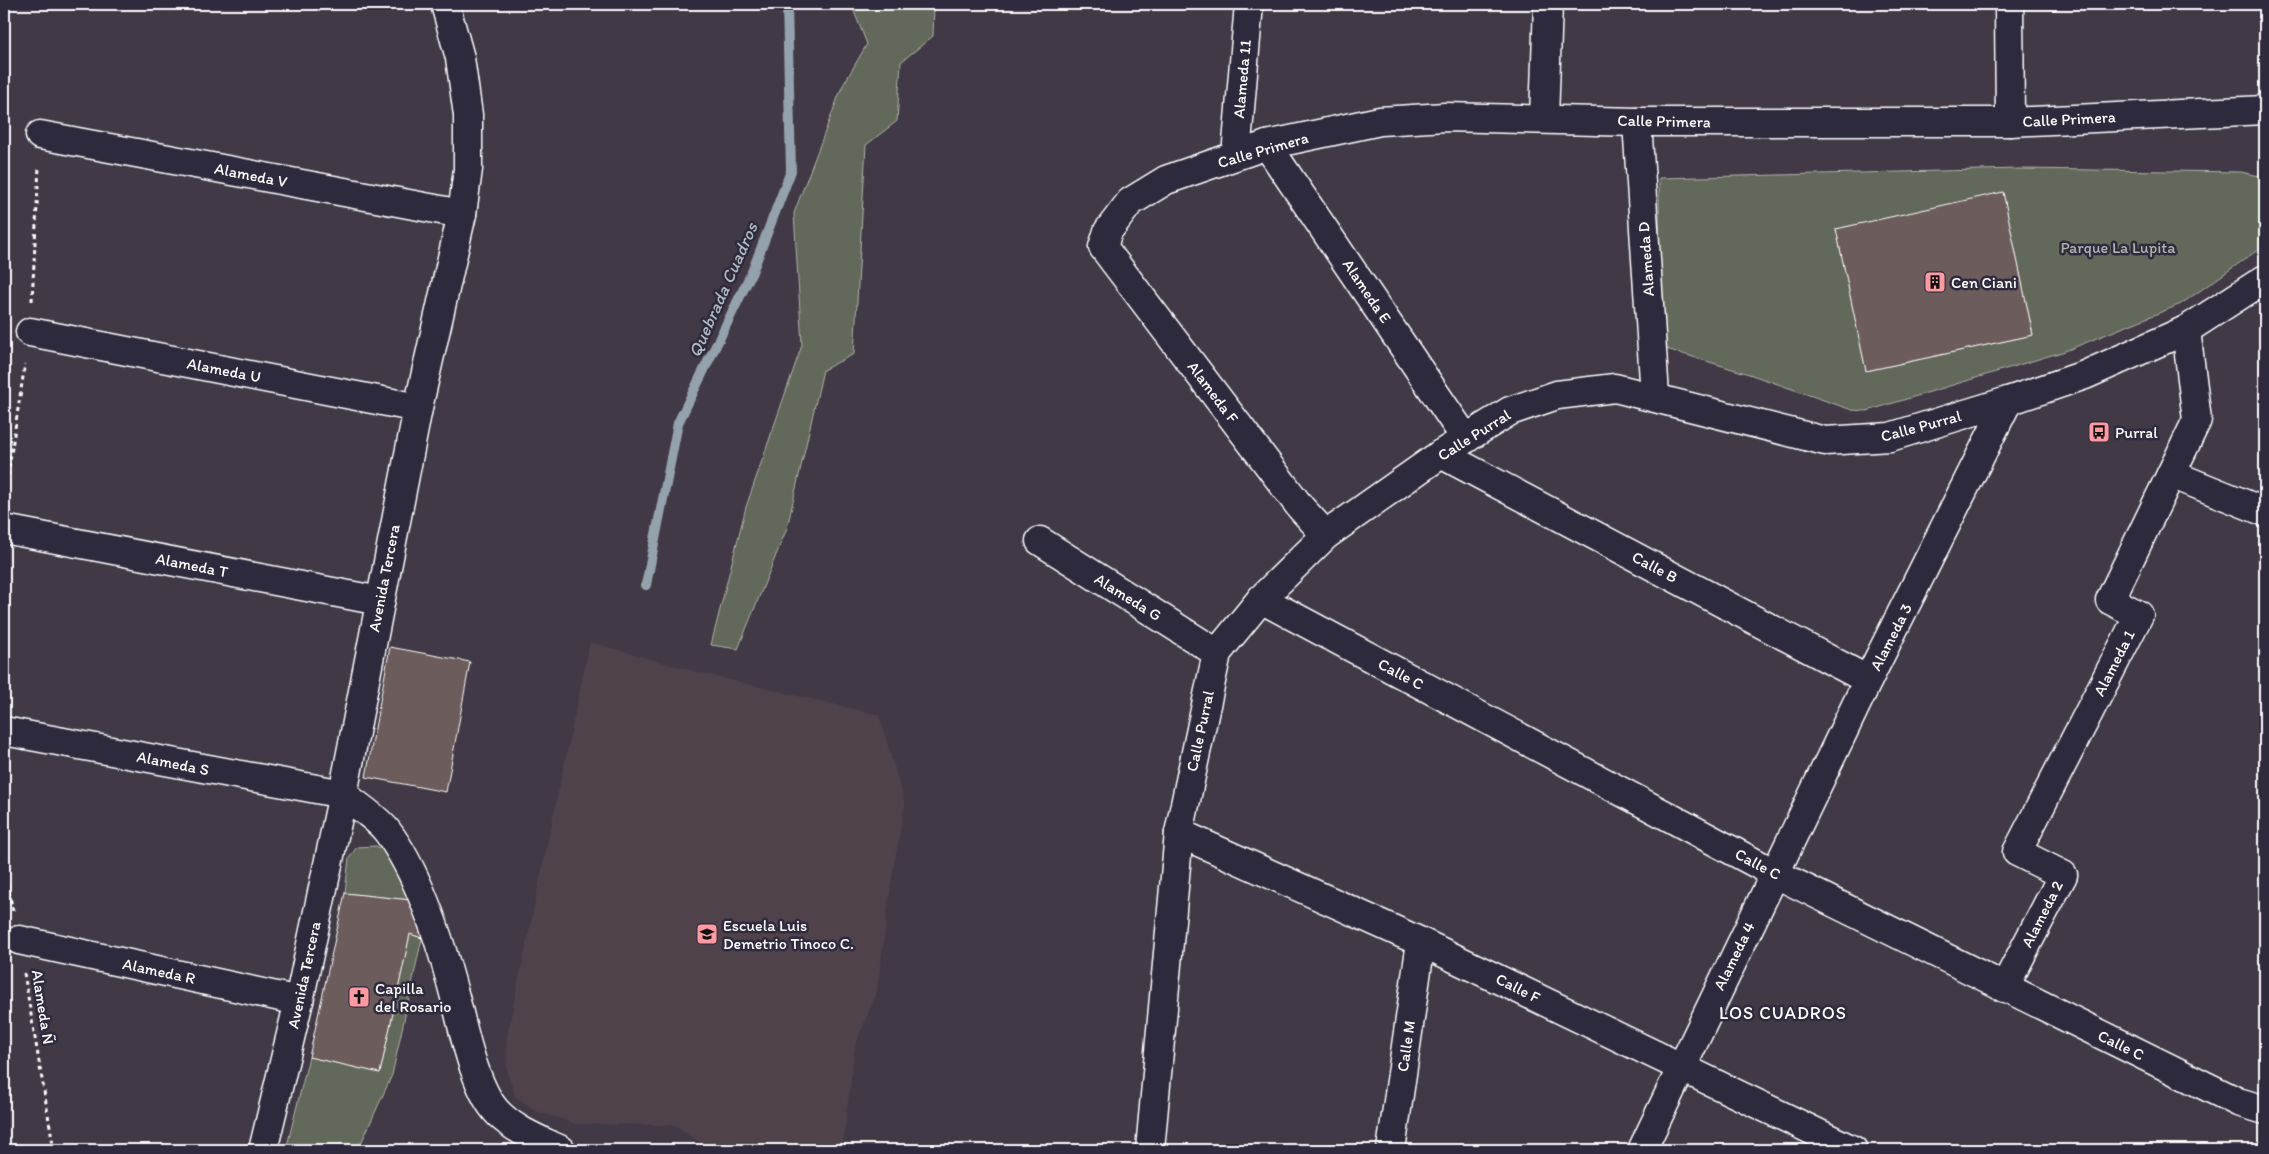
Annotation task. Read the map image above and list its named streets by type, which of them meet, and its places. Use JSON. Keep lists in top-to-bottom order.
{
  "streets": {
    "street": [
      "Alameda 11",
      "Calle Primera",
      "Alameda V",
      "Alameda D",
      "Alameda E",
      "Alameda U",
      "Alameda F",
      "Calle Purral",
      "Alameda T",
      "Calle B",
      "Avenida Tercera",
      "Alameda G",
      "Alameda 3",
      "Alameda 1",
      "Calle C",
      "Alameda S",
      "Alameda 2",
      "Alameda 4",
      "Alameda R",
      "Calle F",
      "Calle M"
    ],
    "path": ["Alameda Ñ"]
  },
  "crossings": [
    ["Alameda 11", "Calle Primera"],
    ["Calle Primera", "Alameda D"],
    ["Calle Primera", "Alameda E"],
    ["Calle Primera", "Alameda F"],
    ["Alameda V", "Avenida Tercera"],
    ["Alameda D", "Calle Purral"],
    ["Alameda E", "Calle Purral"],
    ["Alameda U", "Avenida Tercera"],
    ["Alameda F", "Calle Purral"],
    ["Calle Purral", "Calle B"],
    ["Calle Purral", "Alameda G"],
    ["Calle Purral", "Alameda 3"],
    ["Calle Purral", "Alameda 1"],
    ["Calle Purral", "Calle C"],
    ["Calle Purral", "Calle F"],
    ["Alameda T", "Avenida Tercera"],
    ["Calle B", "Alameda 3"],
    ["Avenida Tercera", "Alameda S"],
    ["Avenida Tercera", "Alameda R"],
    ["Alameda 3", "Calle C"],
    ["Alameda 3", "Alameda 4"],
    ["Alameda 1", "Alameda 2"],
    ["Calle C", "Alameda 2"],
    ["Calle C", "Alameda 4"],
    ["Alameda 4", "Calle F"],
    ["Alameda R", "Alameda Ñ"],
    ["Calle F", "Calle M"]
  ],
  "districts": ["LOS CUADROS"],
  "water": ["Quebrada Cuadros"],
  "parks": ["Parque La Lupita"],
  "places": {
    "building": ["Cen Ciani"],
    "bus stop": ["Purral"],
    "school or university": ["Escuela Luis Demetrio Tinoco C."],
    "church": ["Capilla del Rosario"]
  }
}
